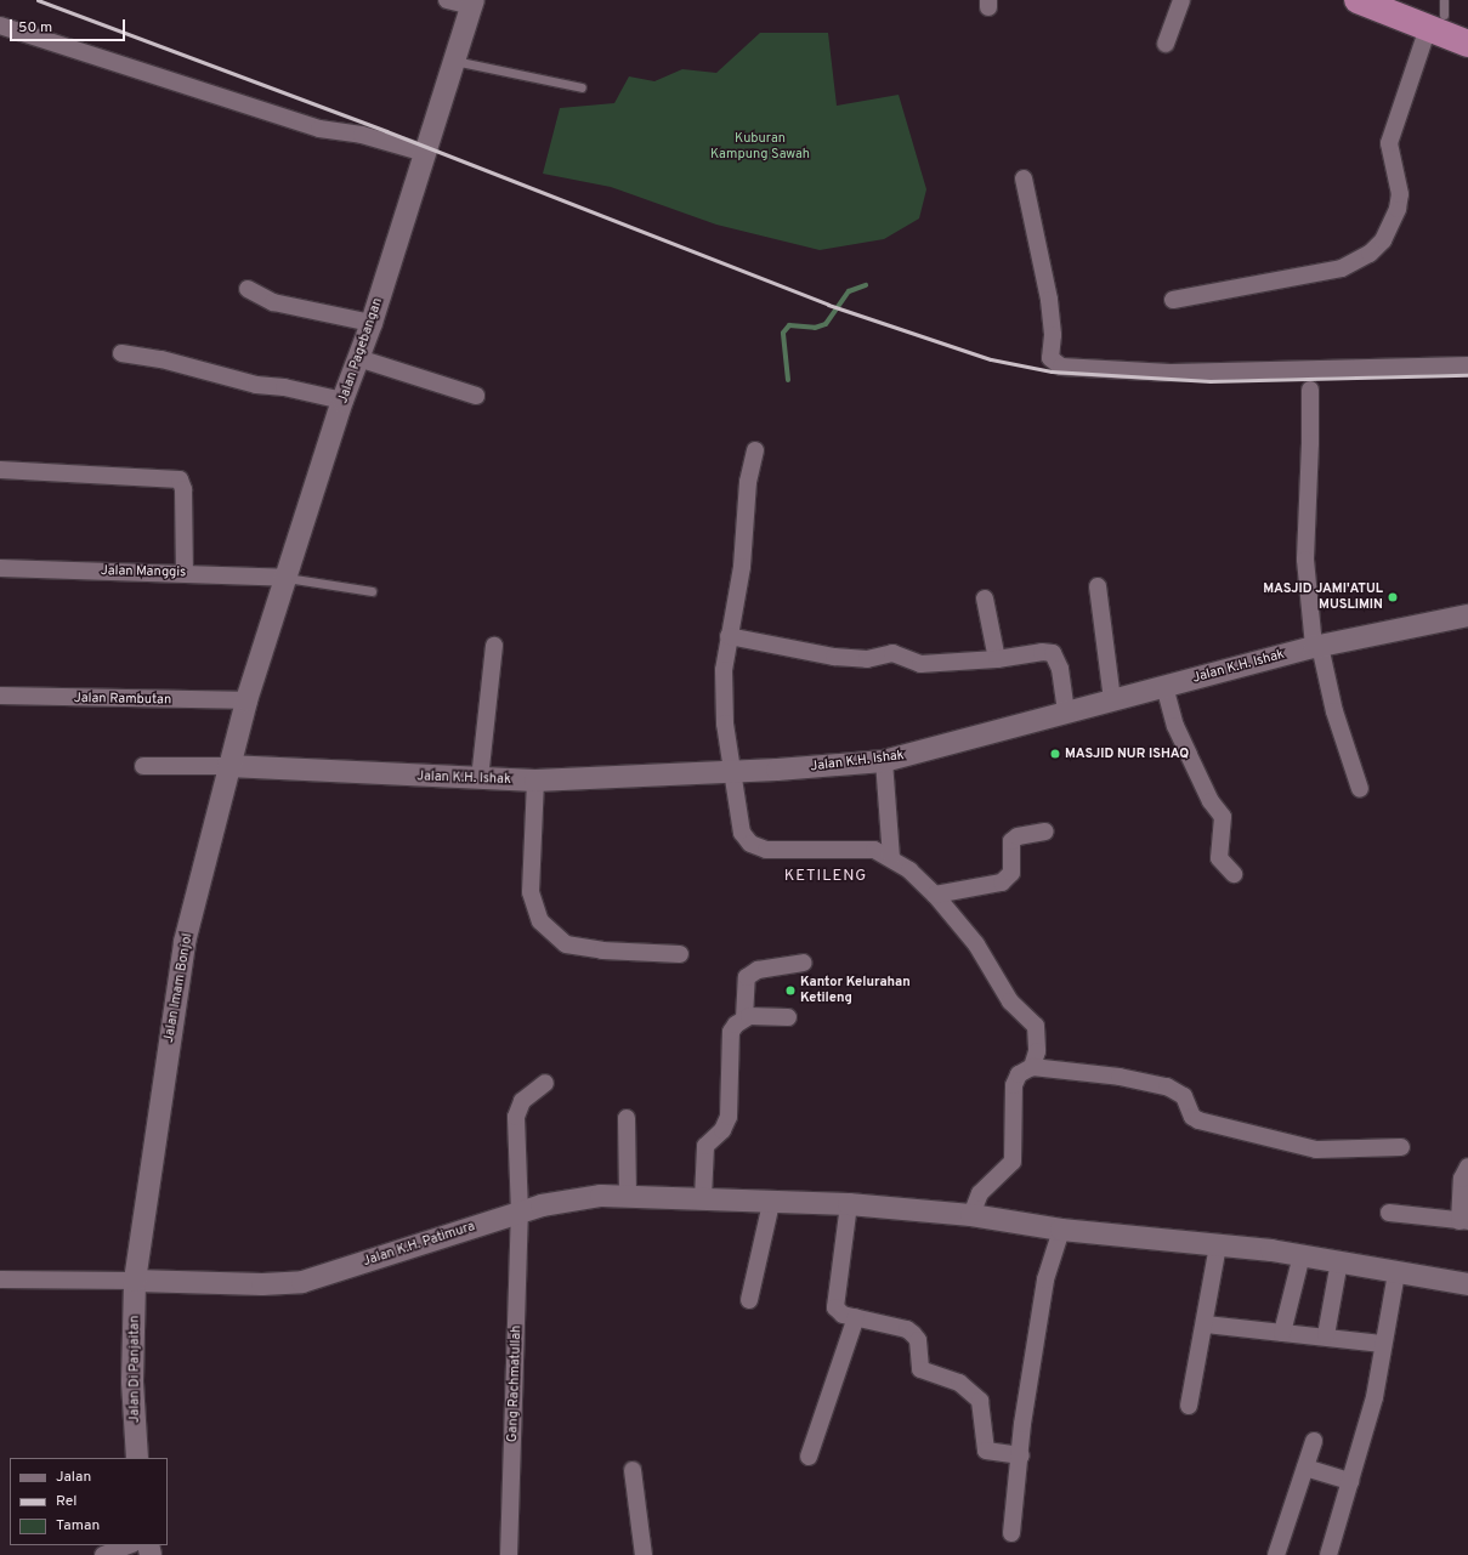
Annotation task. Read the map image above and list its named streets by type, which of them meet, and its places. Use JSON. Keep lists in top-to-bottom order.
{
  "streets": {
    "street": [
      "Jalan Pagebangan",
      "Jalan Manggis",
      "Jalan K.H. Ishak",
      "Jalan Rambutan",
      "Jalan Imam Bonjol",
      "Jalan K.H. Patimura",
      "Jalan Di Panjaitan",
      "Gang Rachmatullah"
    ]
  },
  "crossings": [
    ["Jalan Pagebangan", "Jalan Manggis"],
    ["Jalan Pagebangan", "Jalan Rambutan"],
    ["Jalan Pagebangan", "Jalan Imam Bonjol"],
    ["Jalan K.H. Ishak", "Jalan Imam Bonjol"],
    ["Jalan Rambutan", "Jalan Imam Bonjol"],
    ["Jalan Imam Bonjol", "Jalan K.H. Patimura"],
    ["Jalan Imam Bonjol", "Jalan Di Panjaitan"],
    ["Jalan K.H. Patimura", "Jalan Di Panjaitan"],
    ["Jalan K.H. Patimura", "Gang Rachmatullah"]
  ],
  "districts": ["KETILENG"],
  "parks": ["Kuburan Kampung Sawah"],
  "places": ["MASJID JAMI'ATUL MUSLIMIN", "MASJID NUR ISHAQ", "Kantor Kelurahan Ketileng"],
  "legend": ["Jalan", "Rel", "Taman"],
  "scale_bar": "50 m"
}
